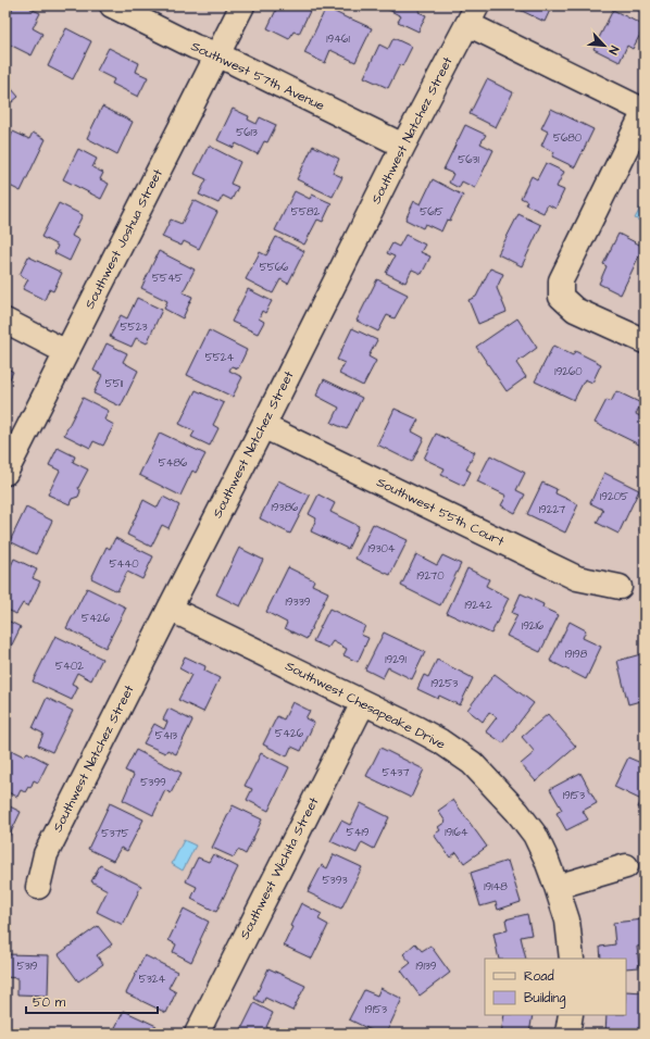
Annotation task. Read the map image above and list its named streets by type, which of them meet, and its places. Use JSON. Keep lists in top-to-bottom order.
{
  "streets": {
    "street": [
      "Southwest 57th Avenue",
      "Southwest Natchez Street",
      "Southwest Joshua Street",
      "Southwest 55th Court",
      "Southwest Chesapeake Drive",
      "Southwest Wichita Street"
    ]
  },
  "crossings": [
    ["Southwest 57th Avenue", "Southwest Natchez Street"],
    ["Southwest 57th Avenue", "Southwest Joshua Street"],
    ["Southwest Natchez Street", "Southwest 55th Court"],
    ["Southwest Natchez Street", "Southwest Chesapeake Drive"],
    ["Southwest Chesapeake Drive", "Southwest Wichita Street"]
  ],
  "house_numbers": [
    "19461",
    "5613",
    "5680",
    "5631",
    "5582",
    "5615",
    "5566",
    "5545",
    "5523",
    "5524",
    "19260",
    "5511",
    "5486",
    "19205",
    "19386",
    "19227",
    "19304",
    "5440",
    "19270",
    "19339",
    "19242",
    "5426",
    "19216",
    "19198",
    "19291",
    "5402",
    "19253",
    "5426",
    "5413",
    "5437",
    "5399",
    "19153",
    "5419",
    "19164",
    "5375",
    "5393",
    "19148",
    "5319",
    "19139",
    "5324",
    "19153"
  ],
  "legend": ["Road", "Building"],
  "scale_bar": "50 m",
  "north": "bottom right"
}
